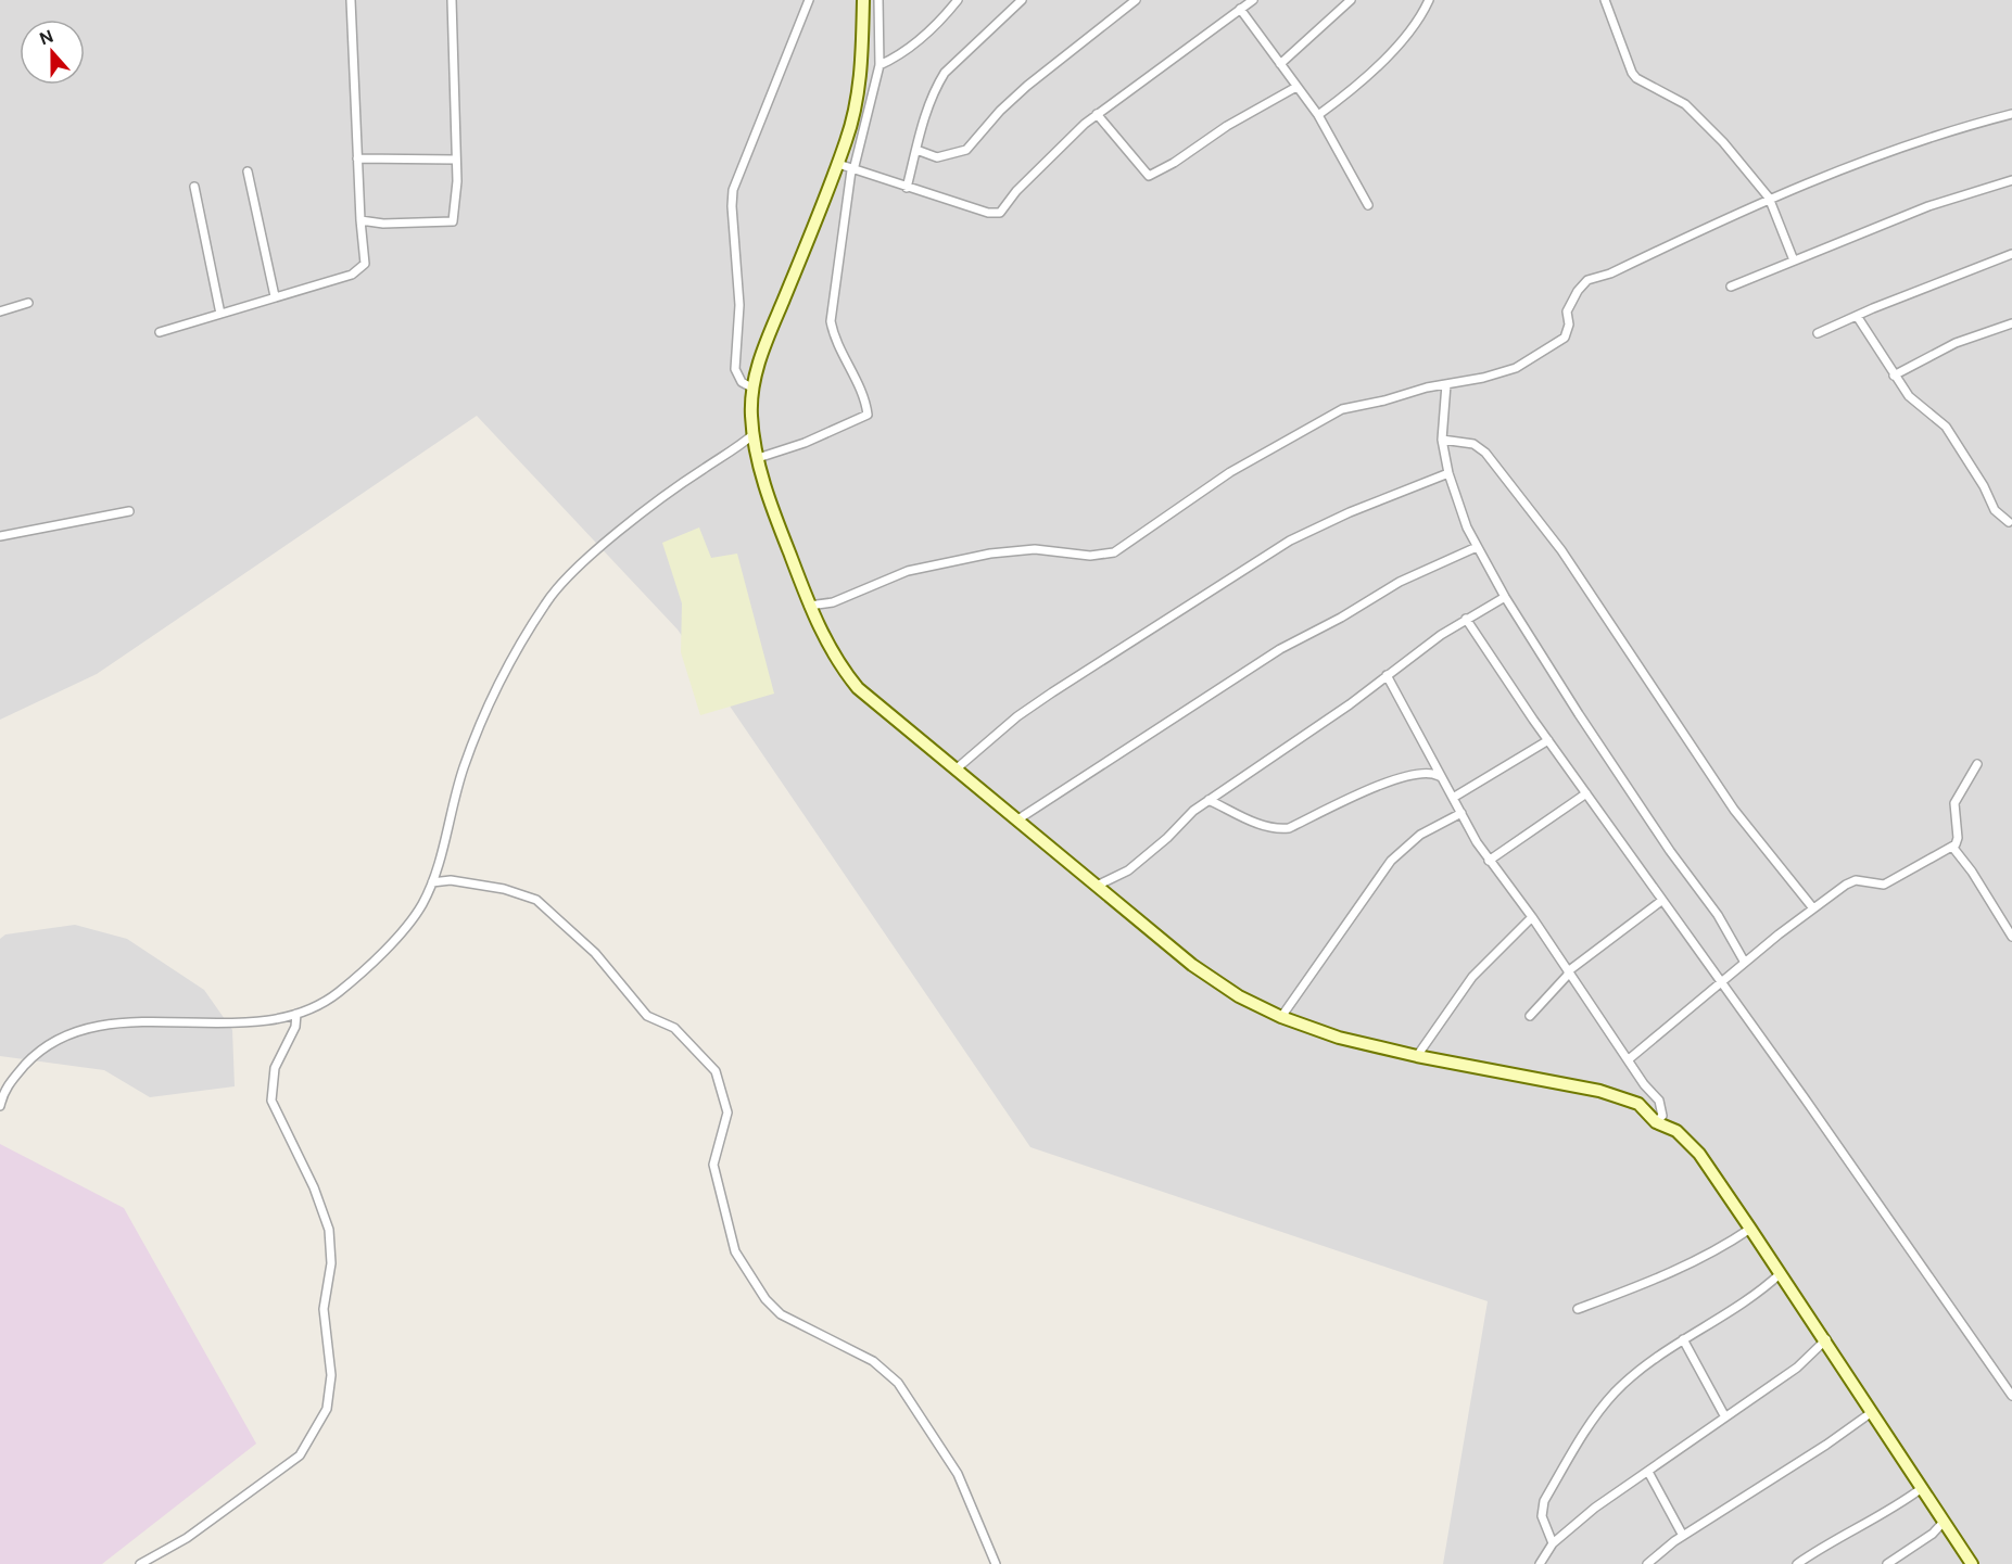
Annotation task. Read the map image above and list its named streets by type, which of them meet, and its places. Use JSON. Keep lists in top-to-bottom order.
{
  "north": "top"
}
